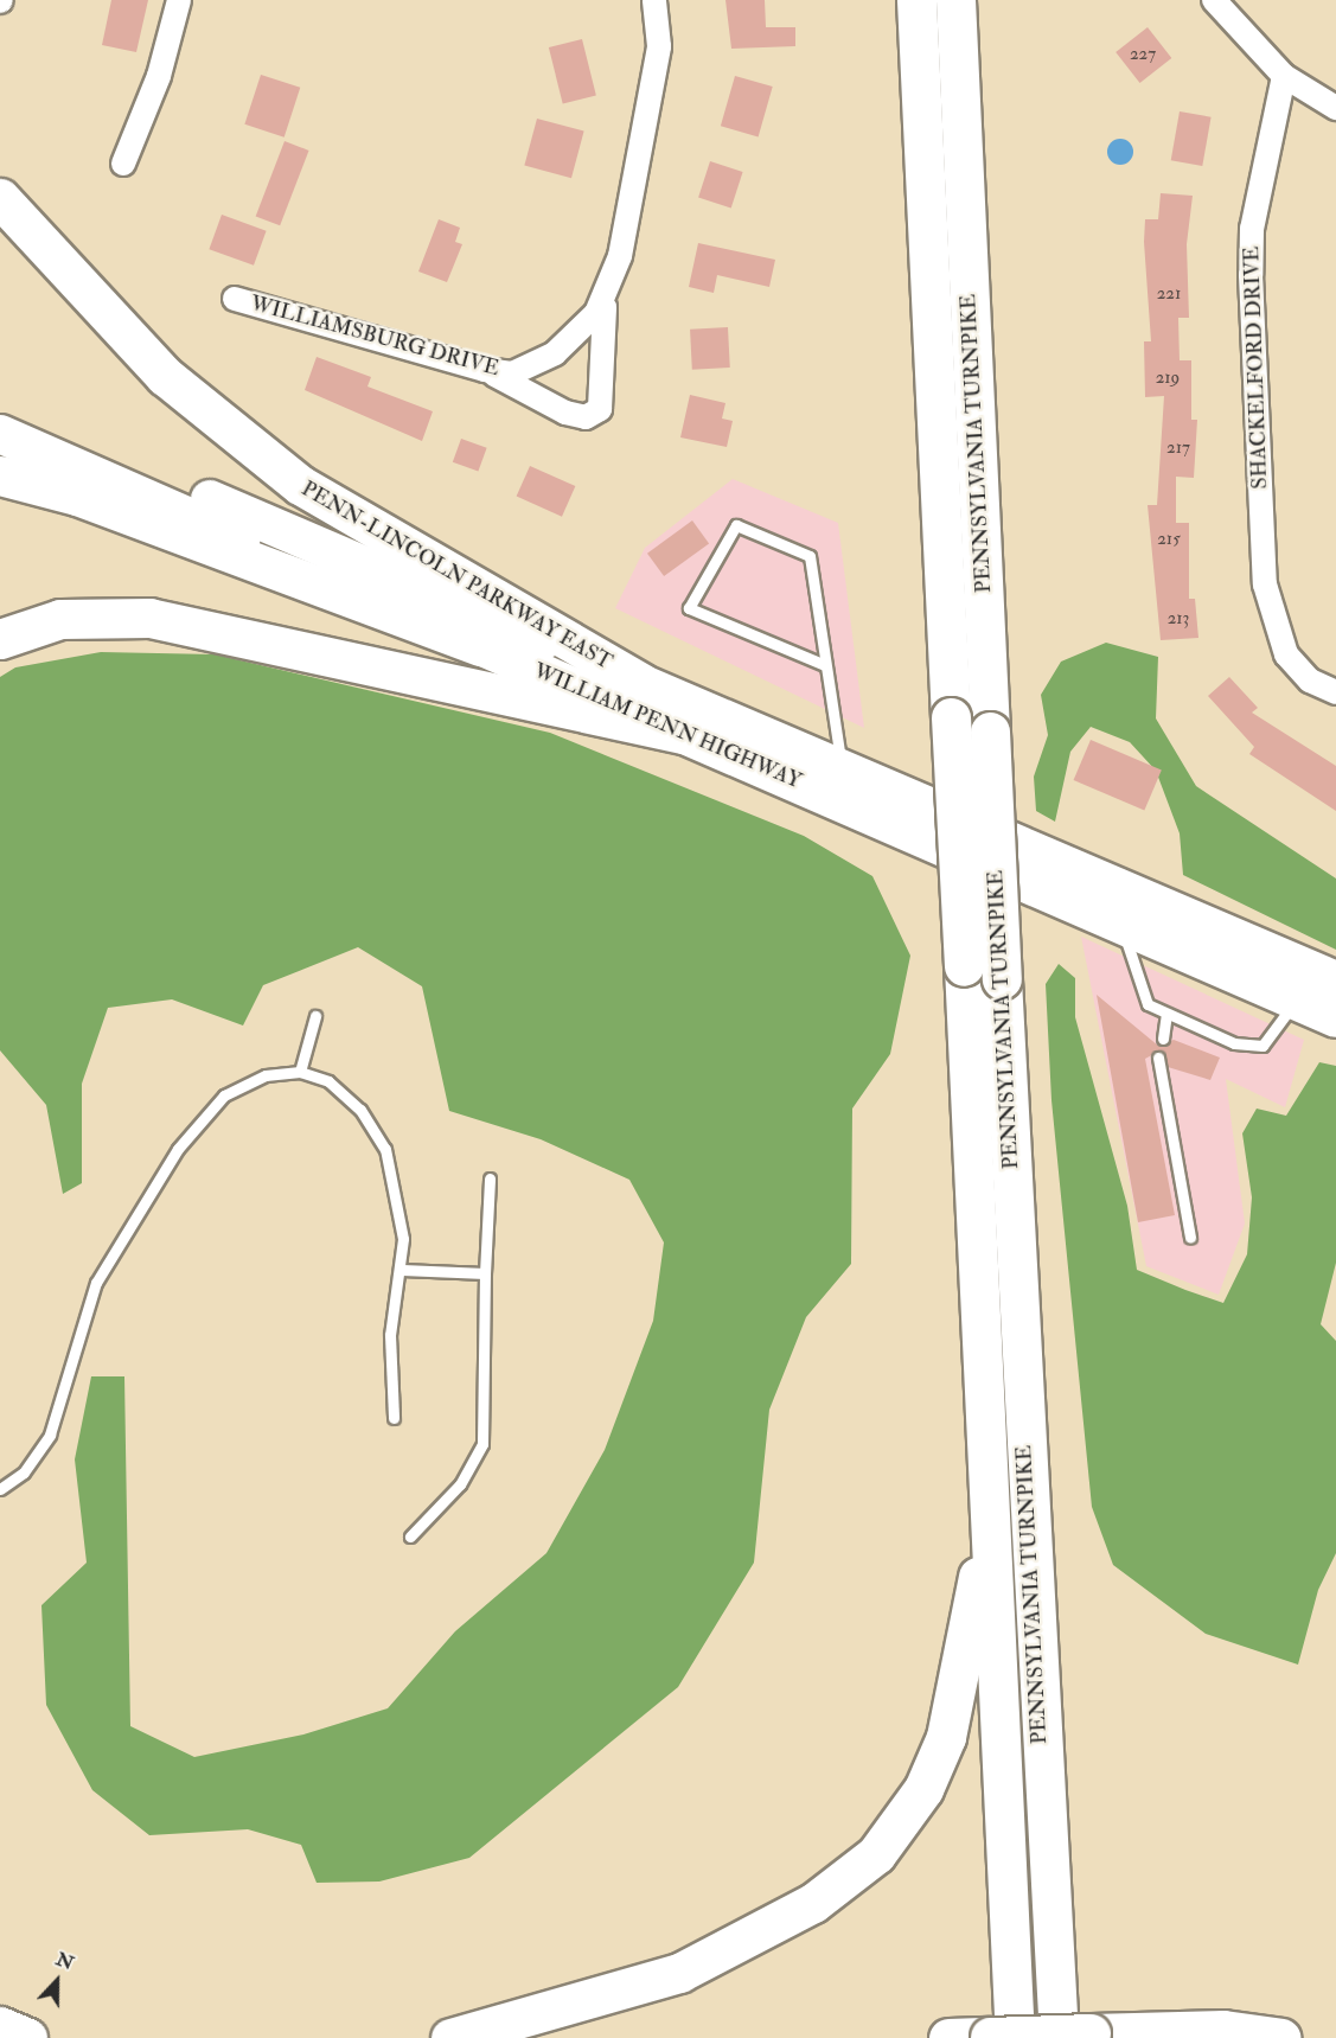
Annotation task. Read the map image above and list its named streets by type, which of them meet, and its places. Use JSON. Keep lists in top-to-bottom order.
{
  "streets": {
    "highway": ["PENNSYLVANIA TURNPIKE", "PENN-LINCOLN PARKWAY EAST", "WILLIAM PENN HIGHWAY"],
    "street": ["WILLIAMSBURG DRIVE", "SHACKELFORD DRIVE"]
  },
  "crossings": [
    ["PENN-LINCOLN PARKWAY EAST", "WILLIAM PENN HIGHWAY"]
  ],
  "house_numbers": [
    "227",
    "221",
    "219",
    "217",
    "215",
    "213"
  ],
  "north": "top"
}
